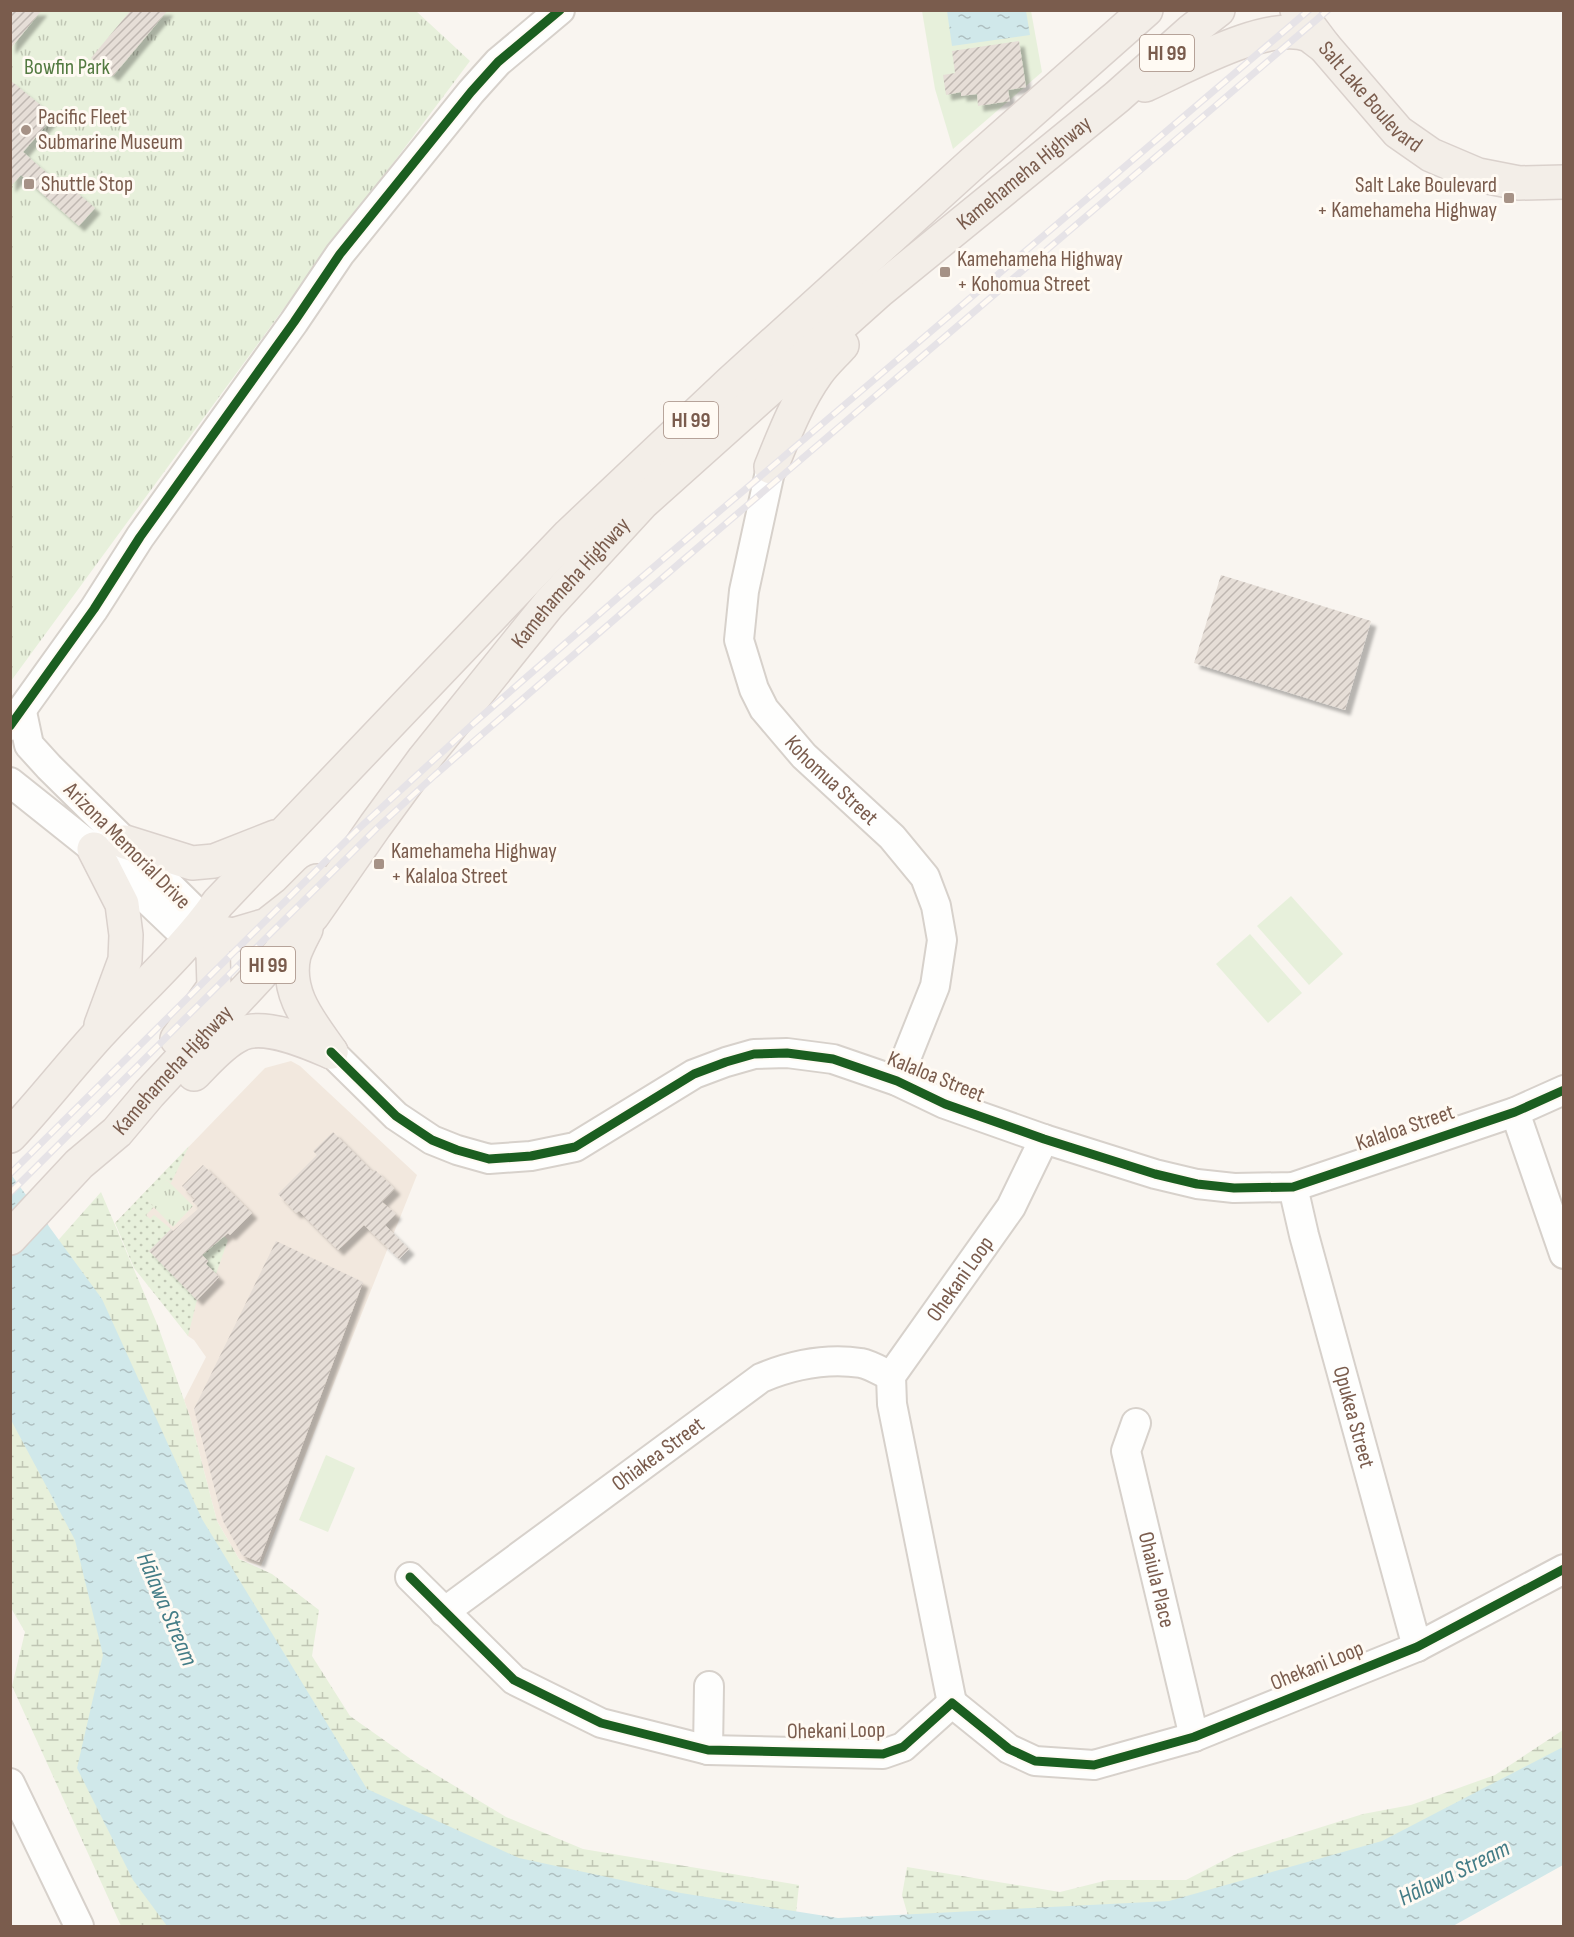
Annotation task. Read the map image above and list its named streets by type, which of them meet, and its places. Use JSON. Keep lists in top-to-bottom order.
{
  "streets": {
    "main road": ["HI 99", "Salt Lake Boulevard", "Kamehameha Highway"],
    "street": [
      "Kohomua Street",
      "Arizona Memorial Drive",
      "Kalaloa Street",
      "Ohekani Loop",
      "Opukea Street",
      "Ohiakea Street",
      "Ohaiula Place"
    ]
  },
  "crossings": [
    ["Kamehameha Highway", "Arizona Memorial Drive"],
    ["Kohomua Street", "Kalaloa Street"],
    ["Kalaloa Street", "Ohekani Loop"],
    ["Kalaloa Street", "Opukea Street"],
    ["Ohekani Loop", "Opukea Street"],
    ["Ohekani Loop", "Ohiakea Street"],
    ["Ohekani Loop", "Ohaiula Place"]
  ],
  "water": ["Hālawa Stream"],
  "parks": ["Bowfin Park"],
  "places": {
    "other": ["Pacific Fleet Submarine Museum"],
    "transit": [
      "Shuttle Stop",
      "Salt Lake Boulevard + Kamehameha Highway",
      "Kamehameha Highway + Kohomua Street",
      "Kamehameha Highway + Kalaloa Street"
    ]
  }
}
